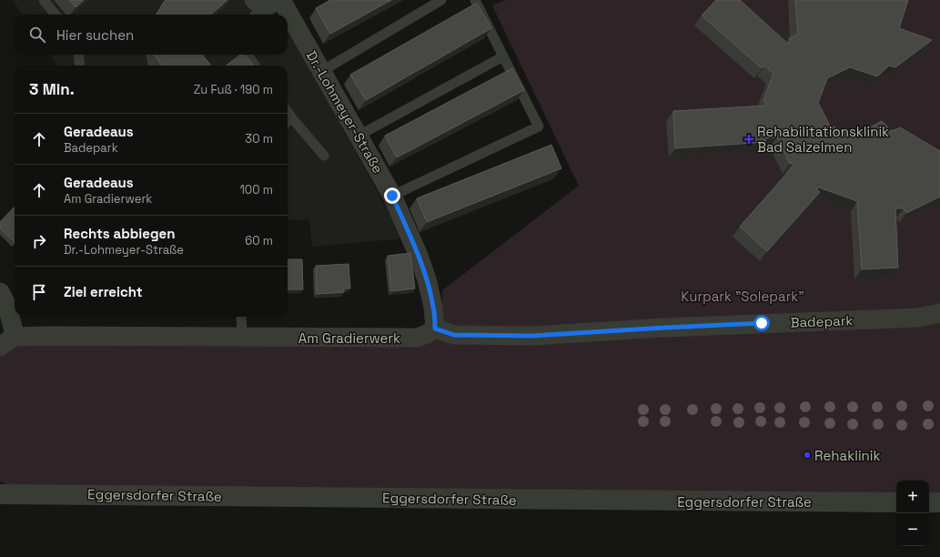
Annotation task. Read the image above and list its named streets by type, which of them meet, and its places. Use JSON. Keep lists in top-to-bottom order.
{
  "streets": {
    "street": [
      "Dr.-Lohmeyer-Straße",
      "Badepark",
      "Am Gradierwerk",
      "Eggersdorfer Straße"
    ]
  },
  "crossings": [
    ["Dr.-Lohmeyer-Straße", "Badepark"],
    ["Dr.-Lohmeyer-Straße", "Am Gradierwerk"],
    ["Badepark", "Am Gradierwerk"]
  ],
  "parks": ["Kurpark \"Solepark\""],
  "places": {
    "health": ["Rehabilitationsklinik Bad Salzelmen"],
    "other": ["Rehaklinik"]
  },
  "page": {
    "search": "Hier suchen",
    "heading": ["3 Min.", "Zu Fuß · 190 m"],
    "list": [
      ["Geradeaus", "Badepark", "30 m"],
      ["Geradeaus", "Am Gradierwerk", "100 m"],
      ["Rechts abbiegen", "Dr.-Lohmeyer-Straße", "60 m"],
      "Ziel erreicht"
    ],
    "map_buttons": ["+", "−"]
  }
}
